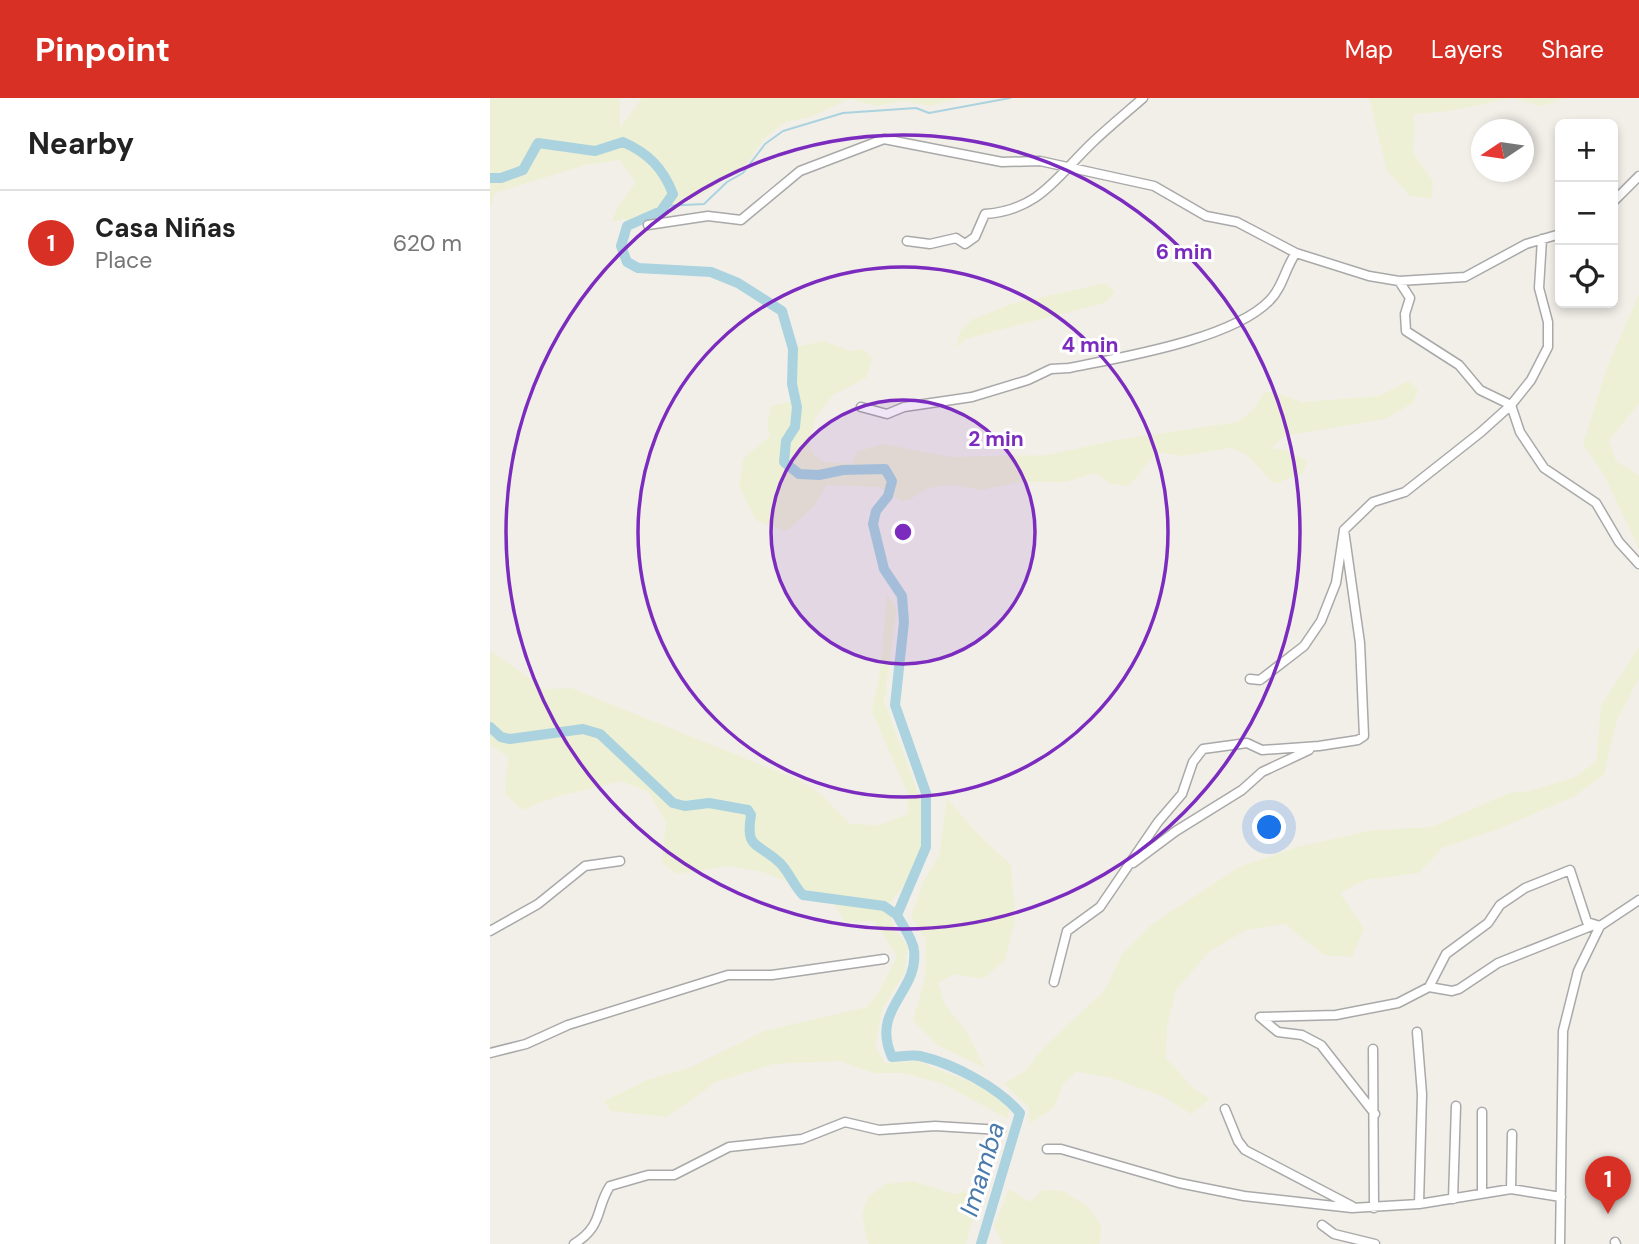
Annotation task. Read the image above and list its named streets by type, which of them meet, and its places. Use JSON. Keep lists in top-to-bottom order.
{
  "water": ["Imamba"],
  "north": "left",
  "page": {
    "header": "Pinpoint",
    "nav": ["Map", "Layers", "Share"],
    "heading": "Nearby",
    "map_buttons": ["+", "−"],
    "list": [
      {
        "mark": "1",
        "name": "Casa Niñas",
        "note": "Place",
        "value": "620 m"
      }
    ],
    "pins": "1"
  },
  "rings": ["6 min", "4 min", "2 min"]
}
